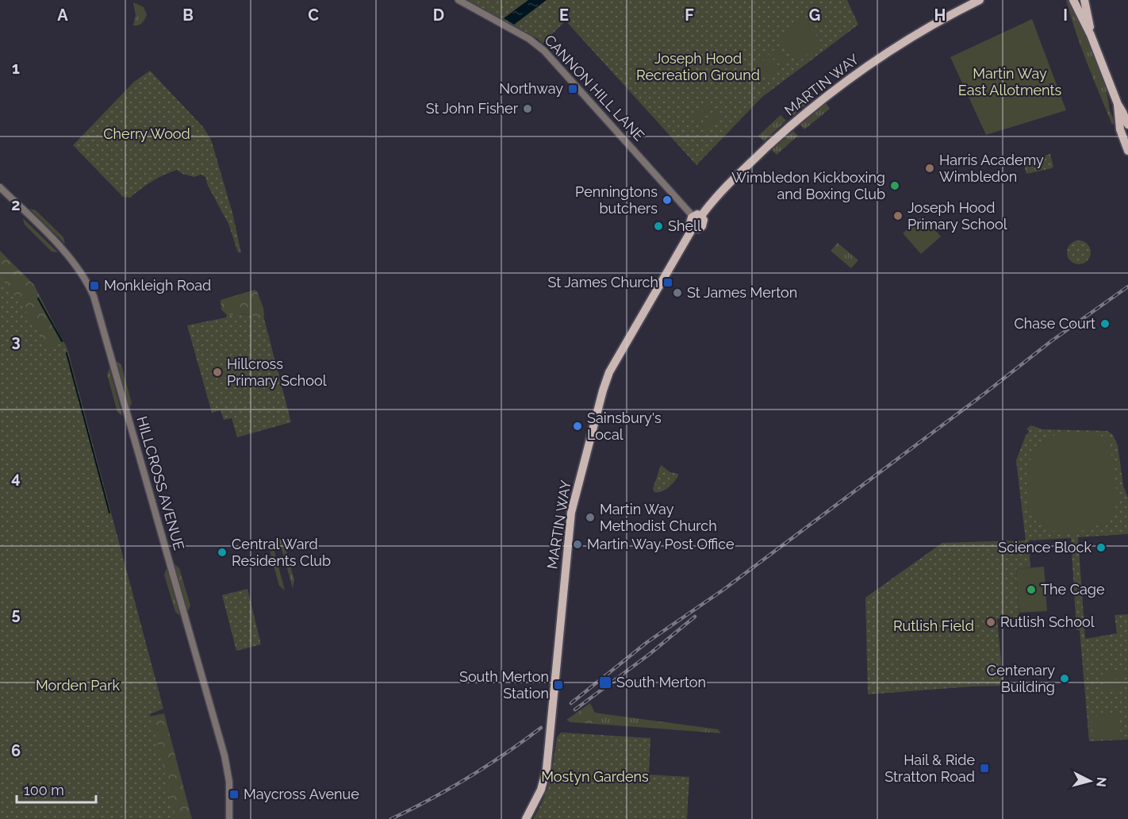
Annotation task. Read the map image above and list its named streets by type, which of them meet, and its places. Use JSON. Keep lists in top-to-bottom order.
{
  "streets": {
    "main road": ["MARTIN WAY"],
    "street": ["CANNON HILL LANE", "HILLCROSS AVENUE"]
  },
  "crossings": [
    ["MARTIN WAY", "CANNON HILL LANE"]
  ],
  "parks": [
    "Joseph Hood Recreation Ground",
    "Martin Way East Allotments",
    "Cherry Wood",
    "Rutlish Field",
    "Morden Park",
    "Mostyn Gardens"
  ],
  "places": {
    "transit": [
      "Northway",
      "St James Church",
      "Monkleigh Road",
      "South Merton",
      "South Merton Station",
      "Hail & Ride Stratton Road",
      "Maycross Avenue"
    ],
    "other": [
      "St John Fisher",
      "Harris Academy Wimbledon",
      "Wimbledon Kickboxing and Boxing Club",
      "Penningtons butchers",
      "Joseph Hood Primary School",
      "Shell",
      "St James Merton",
      "Chase Court",
      "Hillcross Primary School",
      "Sainsbury's Local",
      "Martin Way Methodist Church",
      "Martin Way Post Office",
      "Science Block",
      "Central Ward Residents Club",
      "The Cage",
      "Rutlish School",
      "Centenary Building"
    ]
  },
  "scale_bar": "100 m",
  "north": "right",
  "grid": {
    "columns": [
      "A",
      "B",
      "C",
      "D",
      "E",
      "F",
      "G",
      "H",
      "I"
    ],
    "rows": [
      "1",
      "2",
      "3",
      "4",
      "5",
      "6"
    ]
  }
}
